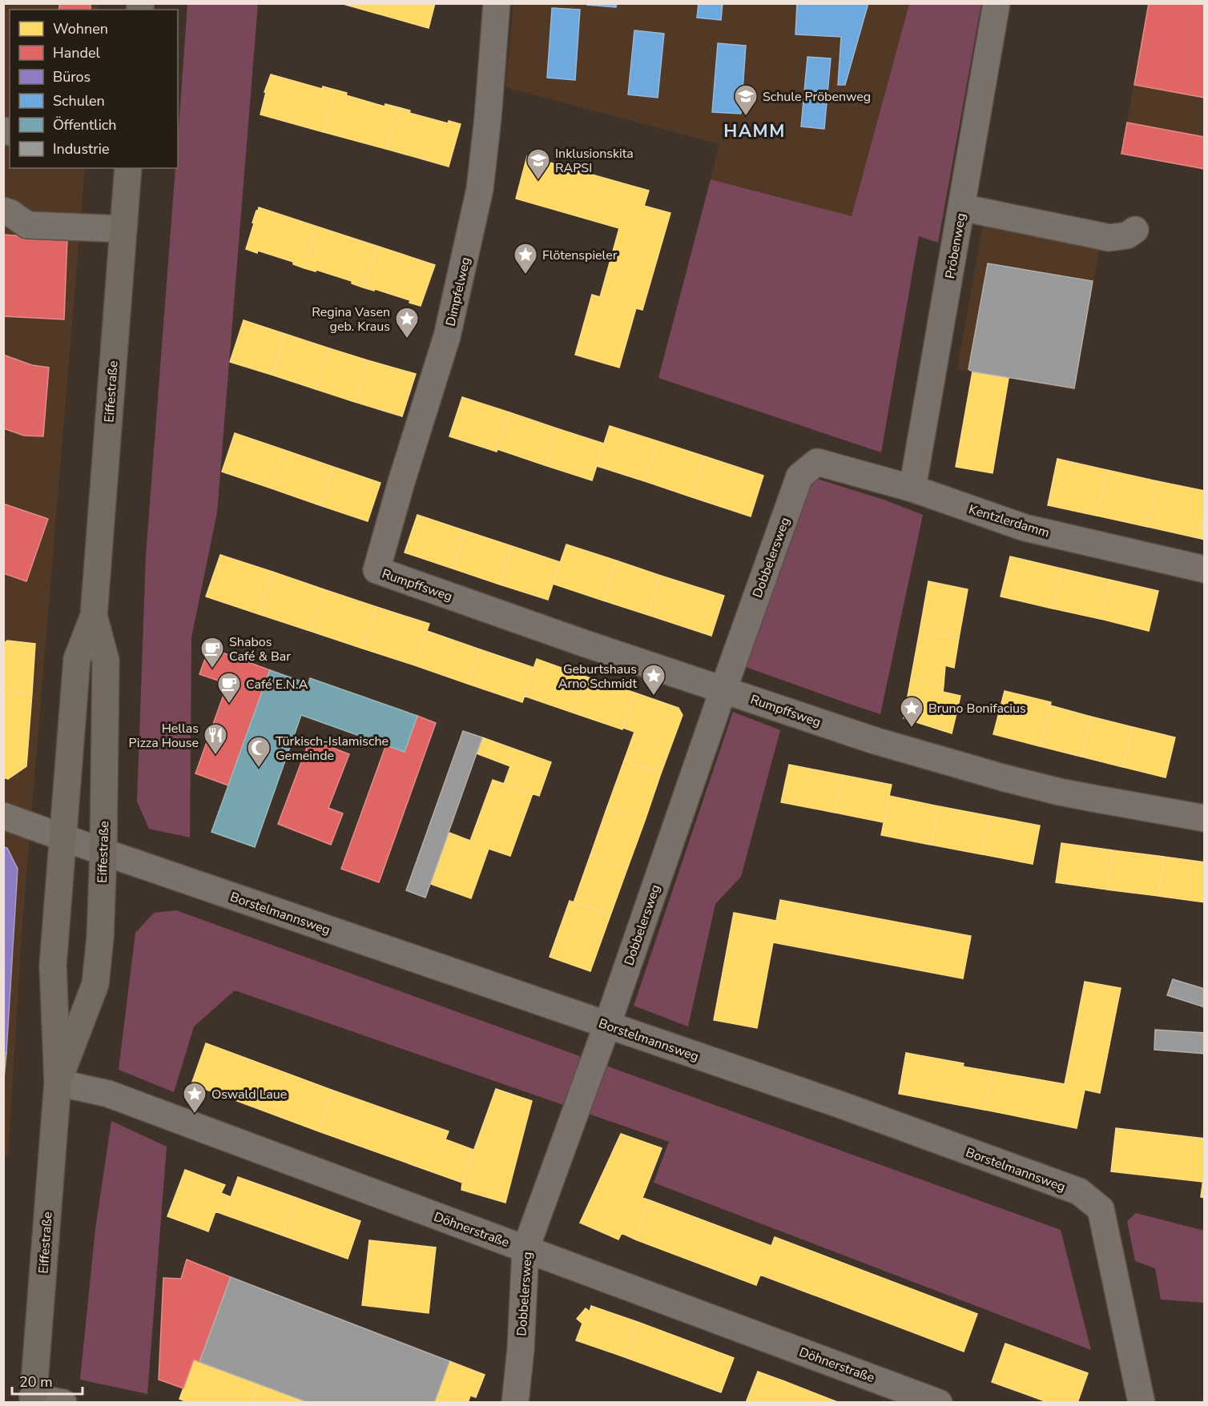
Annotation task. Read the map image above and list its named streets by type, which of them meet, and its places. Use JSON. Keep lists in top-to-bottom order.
{
  "streets": {
    "main road": ["Eiffestraße"],
    "street": [
      "Pröbenweg",
      "Dimpfelweg",
      "Kentzlerdamm",
      "Dobbelersweg",
      "Rumpffsweg",
      "Borstelmannsweg",
      "Döhnerstraße"
    ]
  },
  "crossings": [
    ["Pröbenweg", "Kentzlerdamm"],
    ["Dimpfelweg", "Rumpffsweg"],
    ["Eiffestraße", "Borstelmannsweg"],
    ["Eiffestraße", "Döhnerstraße"],
    ["Kentzlerdamm", "Dobbelersweg"],
    ["Dobbelersweg", "Rumpffsweg"],
    ["Dobbelersweg", "Borstelmannsweg"],
    ["Dobbelersweg", "Döhnerstraße"]
  ],
  "districts": ["HAMM"],
  "places": {
    "school or university": ["Schule Pröbenweg", "Inklusionskita RAPSI"],
    "place": [
      "Flötenspieler",
      "Regina Vasen geb. Kraus",
      "Geburtshaus Arno Schmidt",
      "Bruno Bonifacius",
      "Oswald Laue"
    ],
    "cafe": ["Shabos Café & Bar", "Café E.N.A"],
    "restaurant": ["Hellas Pizza House"],
    "mosque": ["Türkisch-Islamische Gemeinde"]
  },
  "legend": [
    "Wohnen",
    "Handel",
    "Büros",
    "Schulen",
    "Öffentlich",
    "Industrie"
  ],
  "scale_bar": "20 m"
}
